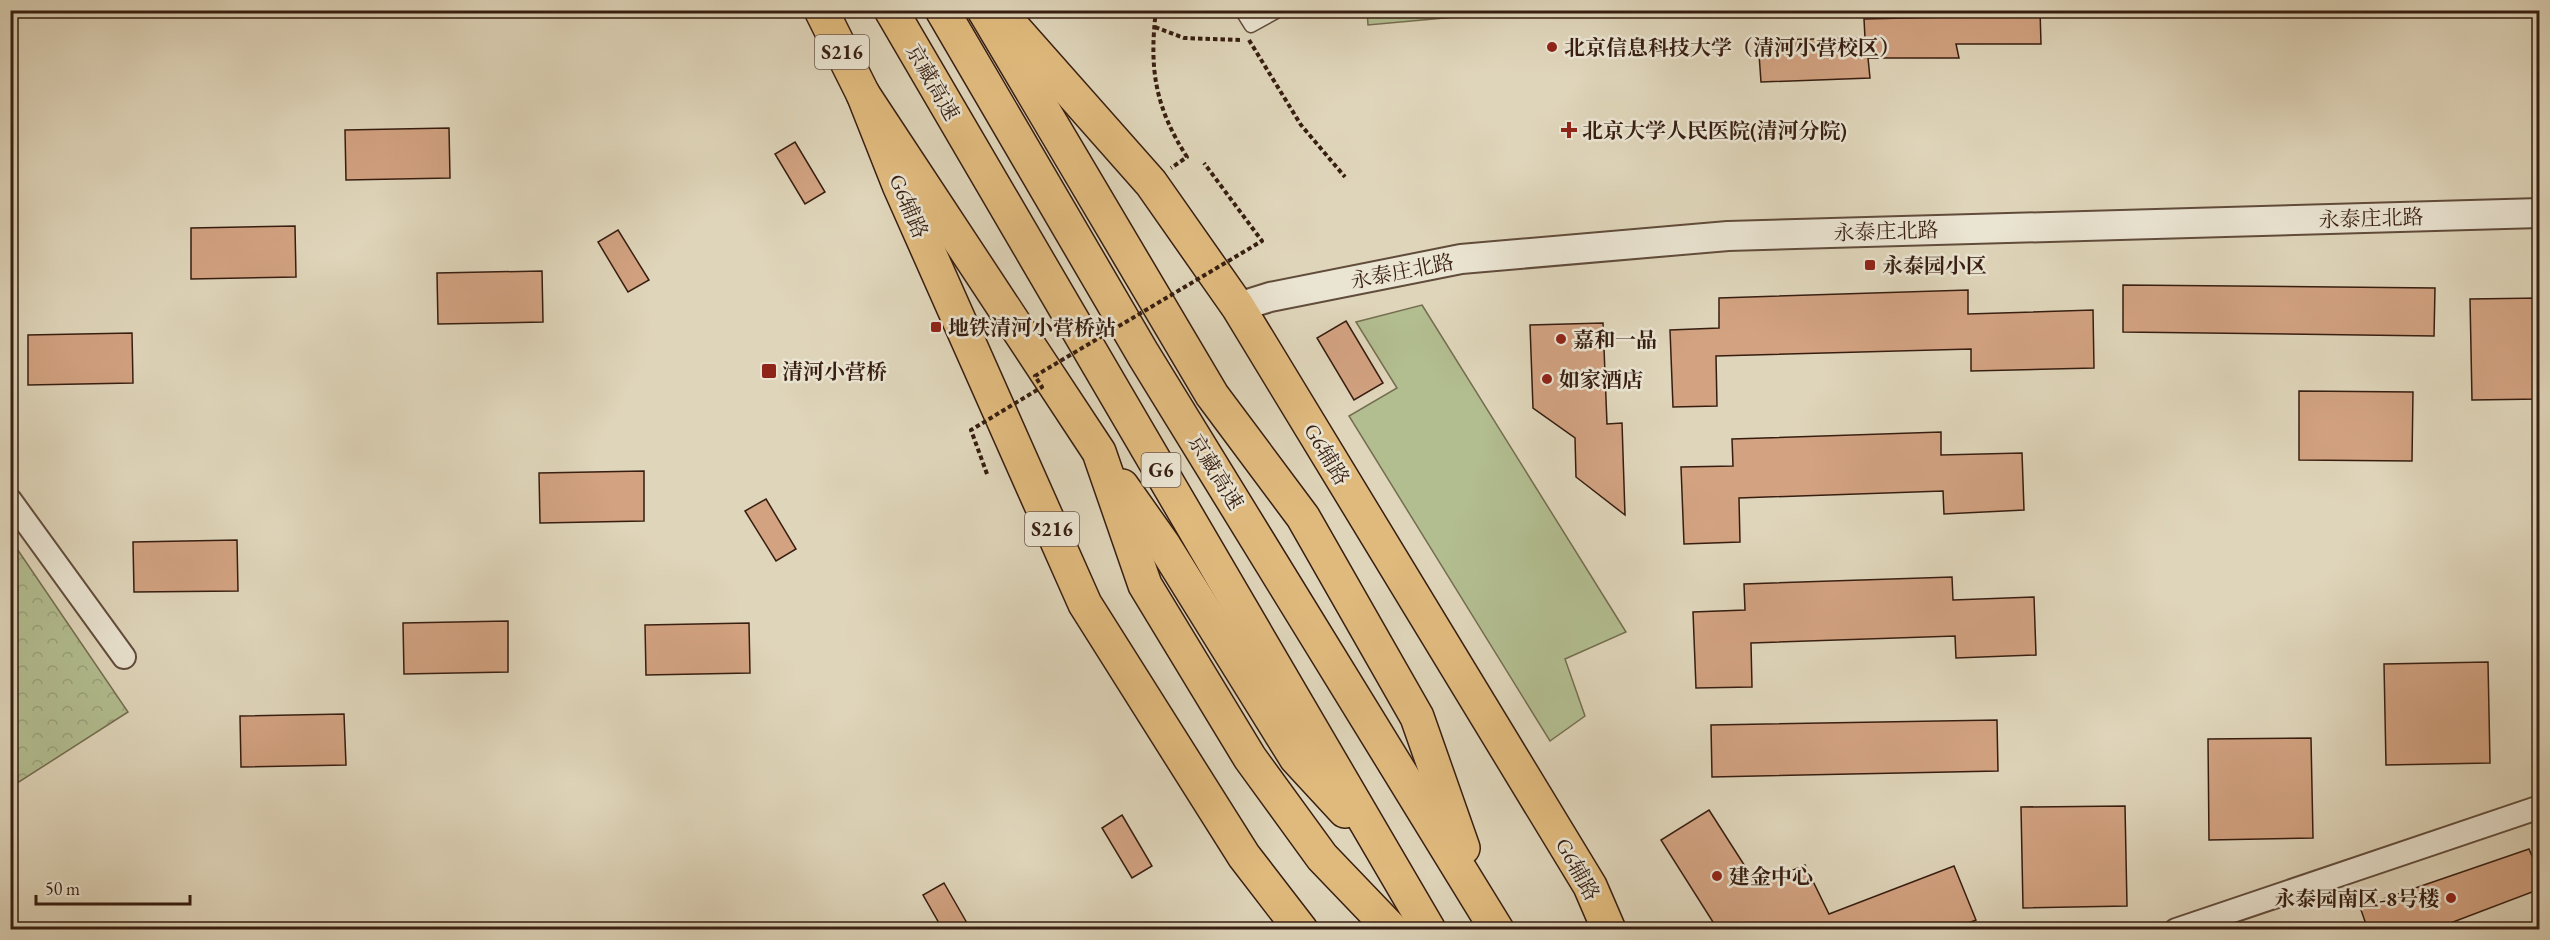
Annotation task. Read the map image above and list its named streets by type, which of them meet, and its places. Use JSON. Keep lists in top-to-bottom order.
{
  "streets": {
    "main road": [
      "S216",
      "京藏高速",
      "G6辅路",
      "G6"
    ],
    "street": ["永泰庄北路"]
  },
  "crossings": [
    ["G6辅路", "永泰庄北路"]
  ],
  "places": {
    "other": [
      "北京信息科技大学（清河小营校区）",
      "嘉和一品",
      "如家酒店",
      "建金中心",
      "永泰园南区-8号楼"
    ],
    "health": ["北京大学人民医院(清河分院)"],
    "transit": ["永泰园小区", "地铁清河小营桥站", "清河小营桥"]
  },
  "scale_bar": "50 m"
}
